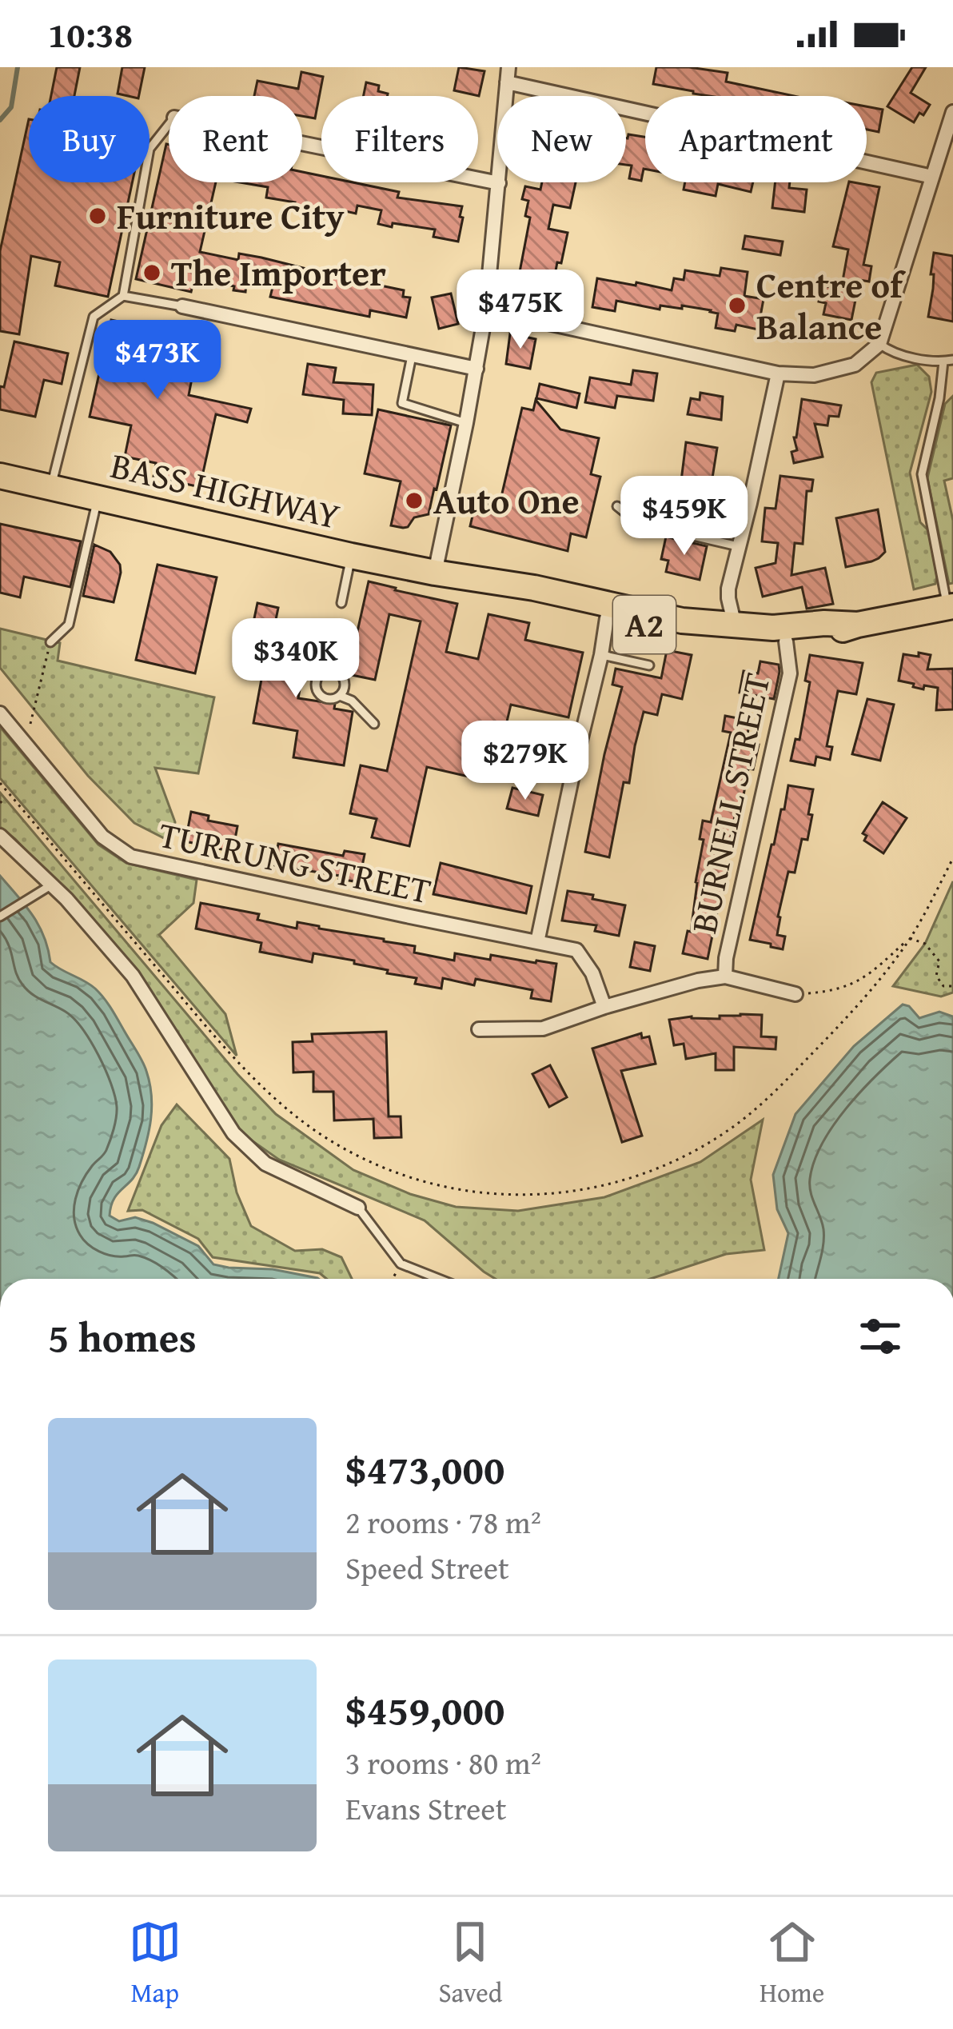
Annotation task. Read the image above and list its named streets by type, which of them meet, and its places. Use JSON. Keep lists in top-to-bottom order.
{
  "streets": {
    "highway": ["BASS HIGHWAY", "A2"],
    "street": ["BURNELL STREET", "TURRUNG STREET"]
  },
  "crossings": [
    ["BASS HIGHWAY", "BURNELL STREET"]
  ],
  "places": [
    "Furniture City",
    "The Importer",
    "Centre of Balance",
    "Auto One"
  ],
  "page": {
    "status": "10:38",
    "chip": [
      "Buy",
      "Rent",
      "Filters",
      "New",
      "Apartment"
    ],
    "price": [
      "$475K",
      "$473K",
      "$459K",
      "$340K",
      "$279K"
    ],
    "heading": "5 homes",
    "list": [
      {
        "name": "$473,000",
        "note": "2 rooms · 78 m² · Speed Street"
      },
      {
        "name": "$459,000",
        "note": "3 rooms · 80 m² · Evans Street"
      }
    ],
    "tabs": ["Map", "Saved", "Home"]
  }
}
